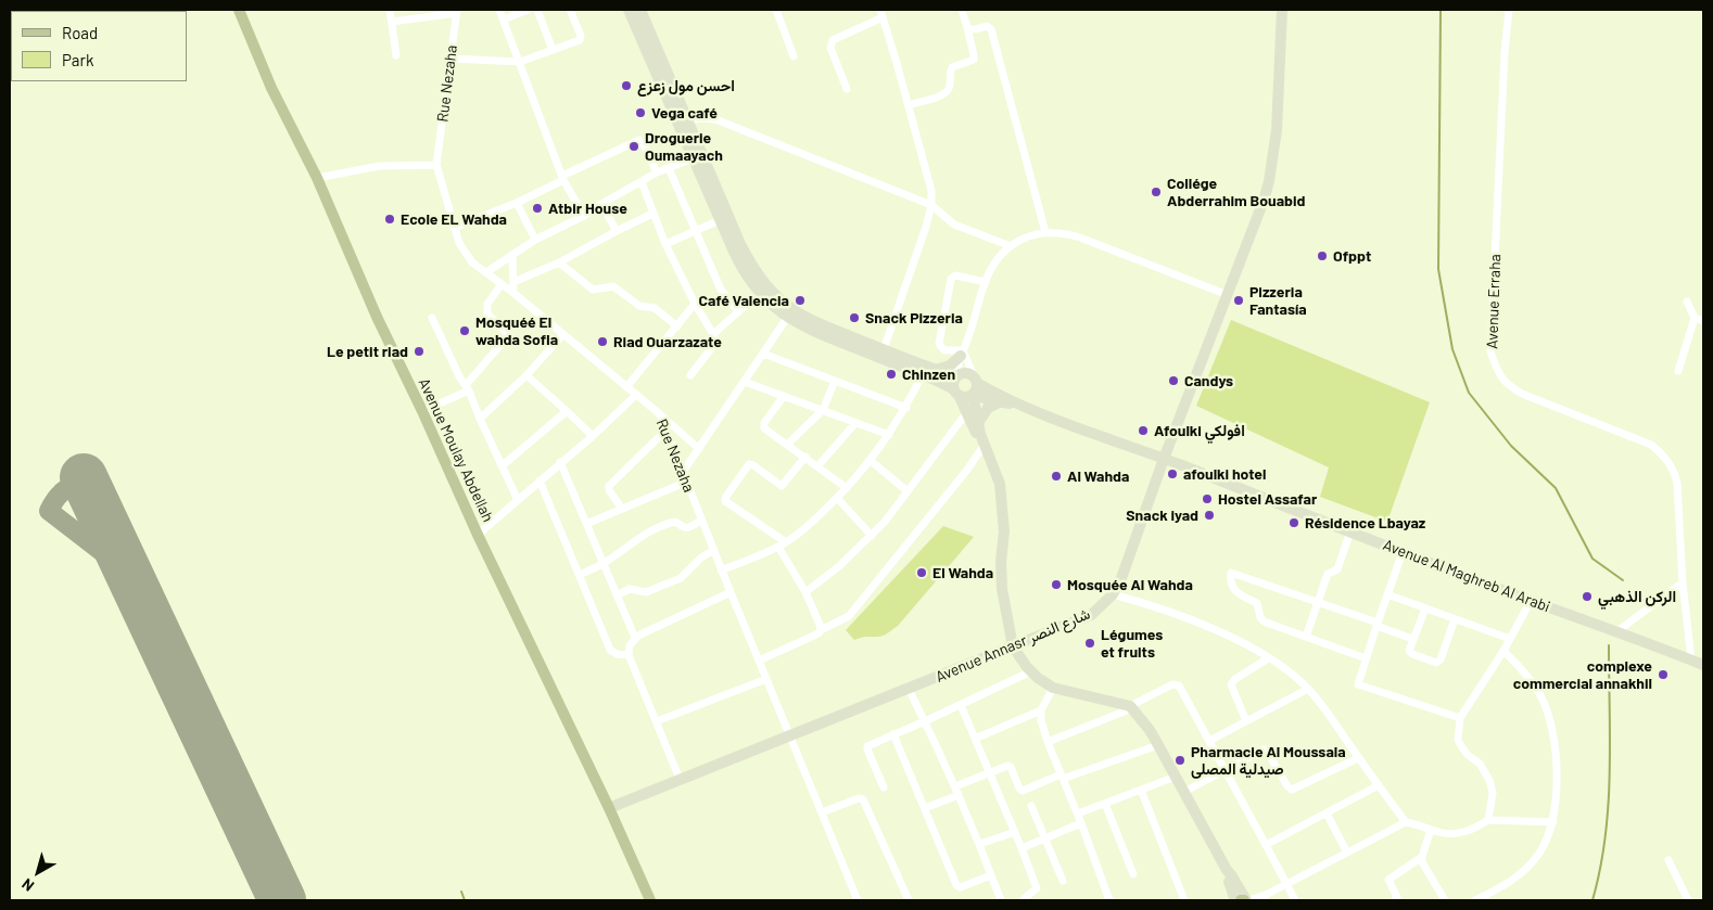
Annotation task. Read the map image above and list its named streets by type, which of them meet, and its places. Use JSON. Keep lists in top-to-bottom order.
{
  "streets": {
    "main road": ["Avenue Moulay Abdellah", "Avenue Al Maghreb Al Arabi", "Avenue Annasr شارع النصر"],
    "street": ["Rue Nezaha", "Avenue Erraha"]
  },
  "crossings": [
    ["Rue Nezaha", "Avenue Annasr شارع النصر"],
    ["Avenue Erraha", "Avenue Al Maghreb Al Arabi"],
    ["Avenue Moulay Abdellah", "Avenue Annasr شارع النصر"],
    ["Avenue Al Maghreb Al Arabi", "Avenue Annasr شارع النصر"]
  ],
  "places": [
    "احسن مول زعزع",
    "Vega café",
    "Droguerie Oumaayach",
    "Collége Abderrahim Bouabid",
    "Atbir House",
    "Ecole EL Wahda",
    "Ofppt",
    "Café Valencia",
    "Pizzeria Fantasía",
    "Snack Pizzeria",
    "Mosquéé El wahda Sofla",
    "Riad Ouarzazate",
    "Le petit riad",
    "Chinzen",
    "Candys",
    "Afoulki افولكي",
    "afoulki hotel",
    "Al Wahda",
    "Hostel Assafar",
    "Snack iyad",
    "Résidence Lbayaz",
    "El Wahda",
    "Mosquée Al Wahda",
    "الركن الذهبي",
    "Légumes et fruits",
    "complexe commercial annakhil",
    "Pharmacie Al Moussala صيدلية المصلى"
  ],
  "legend": ["Road", "Park"],
  "north": "bottom left"
}
